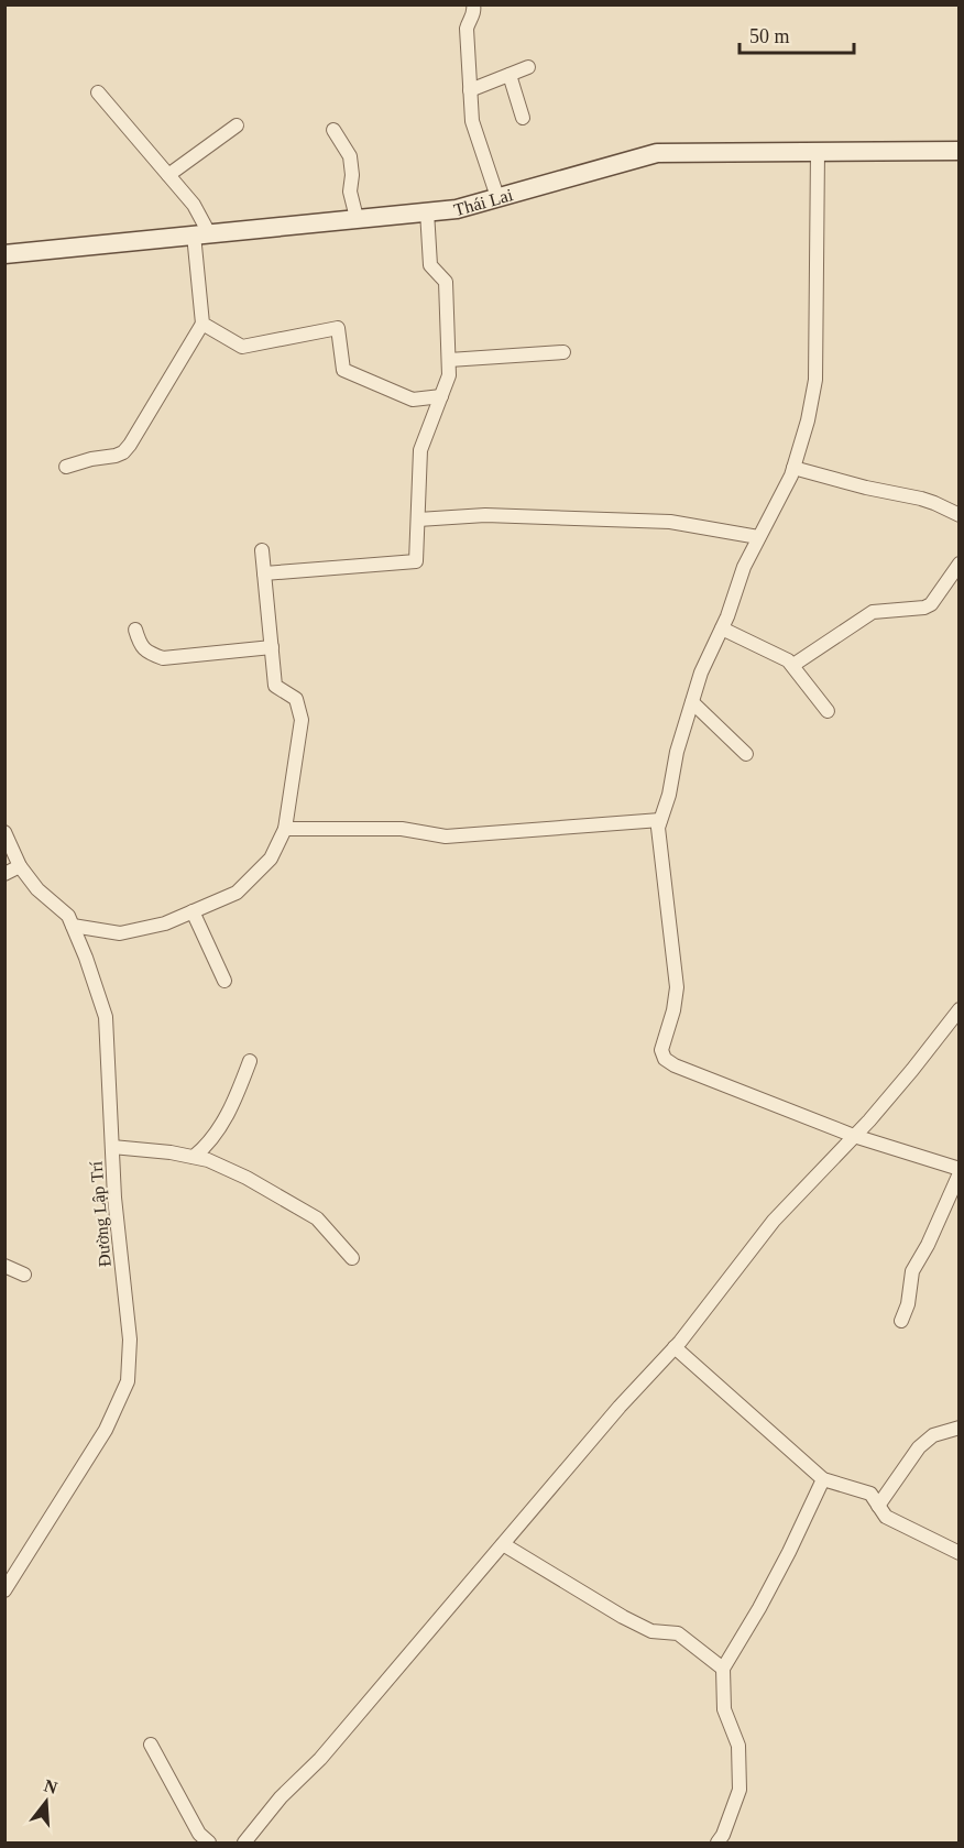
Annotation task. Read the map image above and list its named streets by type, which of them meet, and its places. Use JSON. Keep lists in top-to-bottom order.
{
  "streets": {
    "street": ["Thái Lai", "Đường Lập Trí"]
  },
  "scale_bar": "50 m",
  "north": "top"
}
